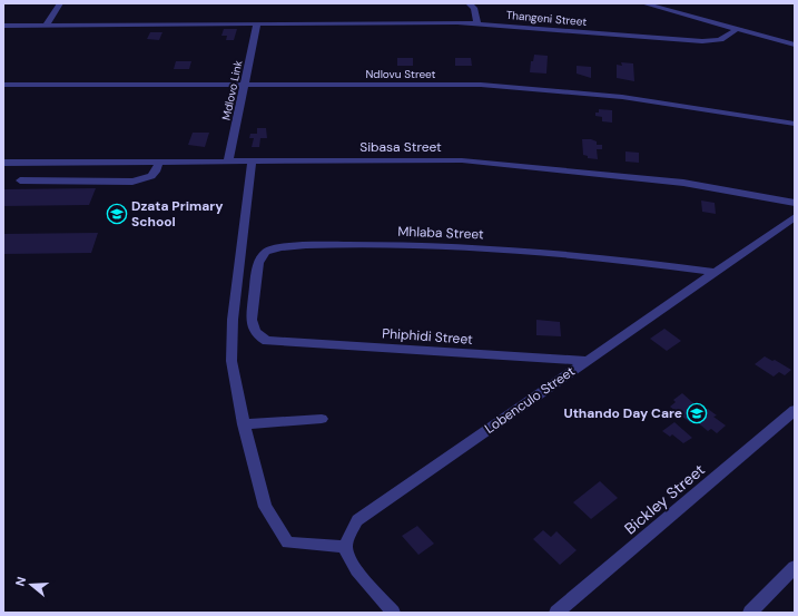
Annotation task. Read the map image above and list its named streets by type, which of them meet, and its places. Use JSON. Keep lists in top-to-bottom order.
{
  "streets": {
    "street": [
      "Thangeni Street",
      "Ndlovu Street",
      "Mdlovo Link",
      "Sibasa Street",
      "Mhlaba Street",
      "Phiphidi Street",
      "Lobenculo Street",
      "Bickley Street"
    ]
  },
  "crossings": [
    ["Thangeni Street", "Mdlovo Link"],
    ["Ndlovu Street", "Mdlovo Link"],
    ["Mdlovo Link", "Sibasa Street"],
    ["Mhlaba Street", "Phiphidi Street"],
    ["Mhlaba Street", "Lobenculo Street"],
    ["Phiphidi Street", "Lobenculo Street"]
  ],
  "places": {
    "school or university": ["Dzata Primary School", "Uthando Day Care"]
  },
  "north": "left"
}
